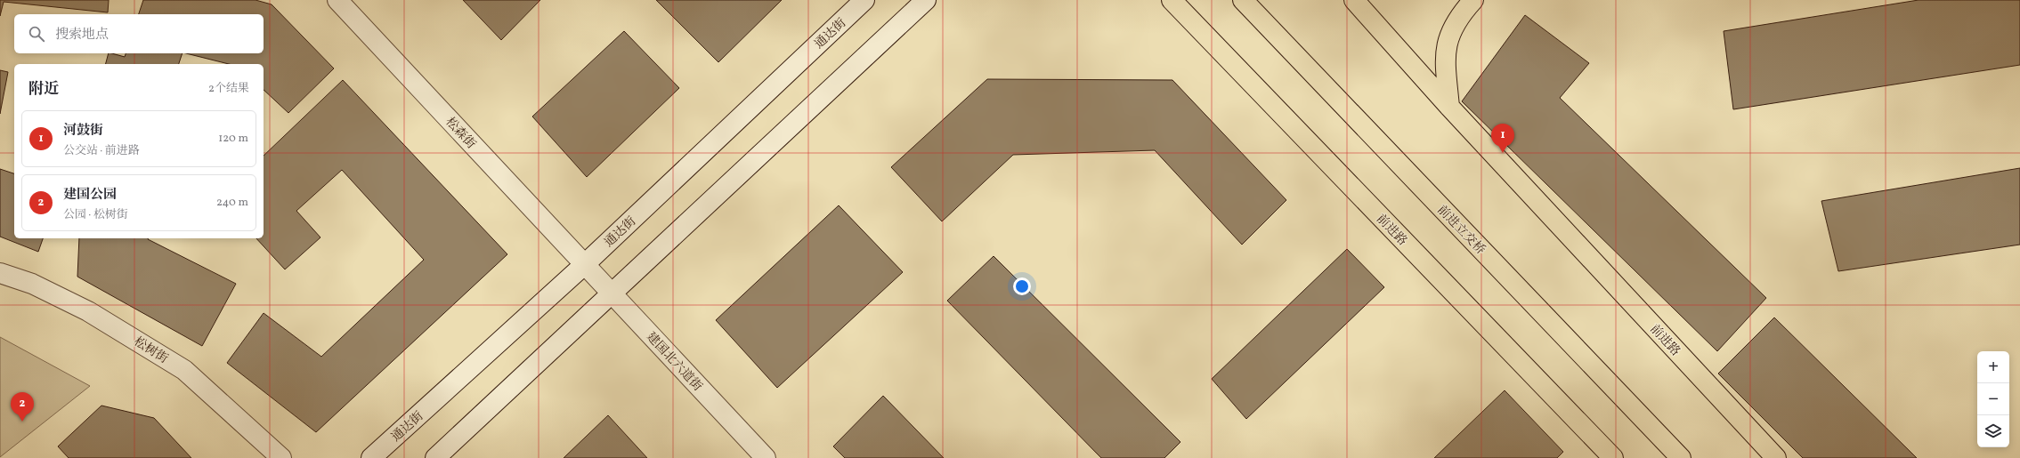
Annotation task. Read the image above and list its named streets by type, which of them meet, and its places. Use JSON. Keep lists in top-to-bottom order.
{
  "streets": {
    "highway": ["前进路", "前进立交桥"],
    "main road": [
      "通达街",
      "松森街",
      "松树街",
      "建国北六道街"
    ]
  },
  "crossings": [
    ["通达街", "松森街"],
    ["通达街", "建国北六道街"],
    ["松森街", "建国北六道街"]
  ],
  "page": {
    "search": "搜索地点",
    "heading": ["附近", "2个结果"],
    "list": [
      {
        "mark": "1",
        "name": "河鼓街",
        "note": "公交站 · 前进路",
        "value": "120 m"
      },
      {
        "mark": "2",
        "name": "建国公园",
        "note": "公园 · 松树街",
        "value": "240 m"
      }
    ],
    "pins": ["1", "2"],
    "map_buttons": ["+", "−"]
  }
}
